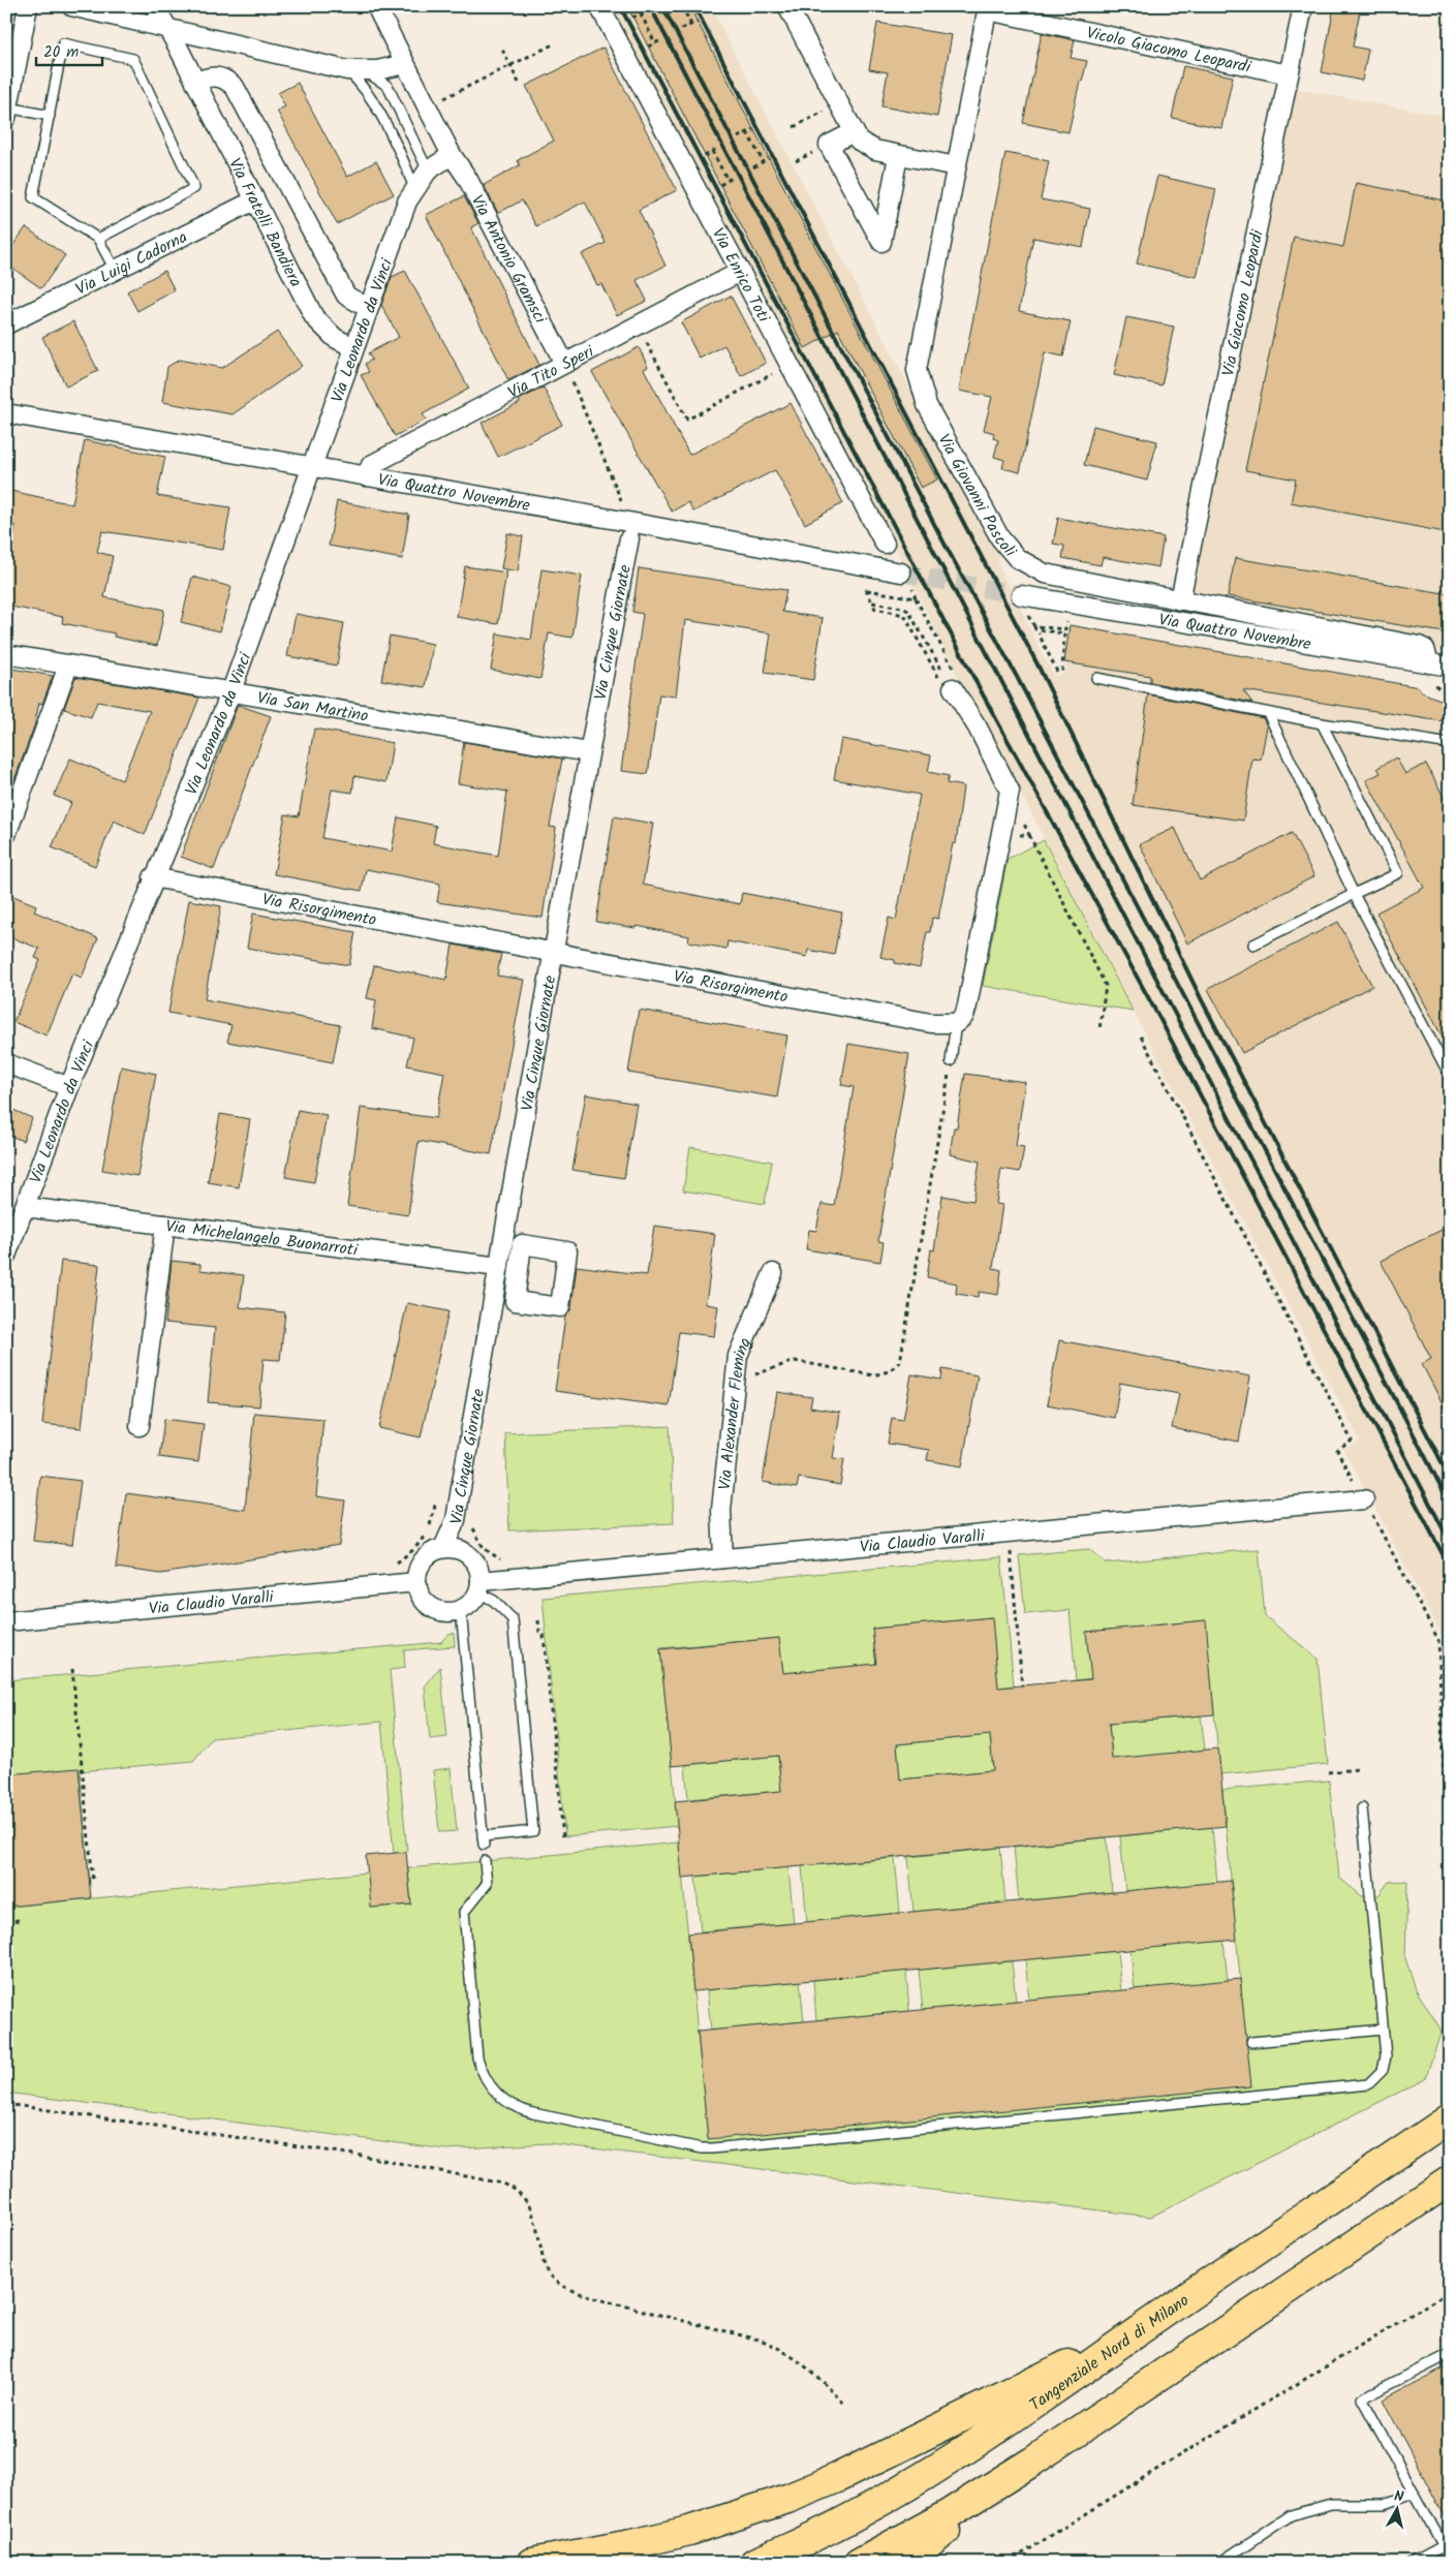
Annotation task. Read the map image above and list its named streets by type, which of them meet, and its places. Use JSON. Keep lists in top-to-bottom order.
{
  "streets": {
    "highway": ["Tangenziale Nord di Milano"],
    "street": [
      "Vicolo Giacomo Leopardi",
      "Via Fratelli Bandiera",
      "Via Antonio Gramsci",
      "Via Luigi Cadorna",
      "Via Enrico Toti",
      "Via Giacomo Leopardi",
      "Via Leonardo da Vinci",
      "Via Tito Speri",
      "Via Quattro Novembre",
      "Via Giovanni Pascoli",
      "Via Cinque Giornate",
      "Via San Martino",
      "Via Risorgimento",
      "Via Michelangelo Buonarroti",
      "Via Alexander Fleming",
      "Via Claudio Varalli"
    ]
  },
  "crossings": [
    ["Vicolo Giacomo Leopardi", "Via Giacomo Leopardi"],
    ["Vicolo Giacomo Leopardi", "Via Giovanni Pascoli"],
    ["Via Fratelli Bandiera", "Via Luigi Cadorna"],
    ["Via Fratelli Bandiera", "Via Leonardo da Vinci"],
    ["Via Antonio Gramsci", "Via Leonardo da Vinci"],
    ["Via Antonio Gramsci", "Via Tito Speri"],
    ["Via Enrico Toti", "Via Tito Speri"],
    ["Via Giacomo Leopardi", "Via Giovanni Pascoli"],
    ["Via Leonardo da Vinci", "Via Quattro Novembre"],
    ["Via Leonardo da Vinci", "Via San Martino"],
    ["Via Leonardo da Vinci", "Via Risorgimento"],
    ["Via Leonardo da Vinci", "Via Michelangelo Buonarroti"],
    ["Via Tito Speri", "Via Quattro Novembre"],
    ["Via Quattro Novembre", "Via Giovanni Pascoli"],
    ["Via Cinque Giornate", "Via San Martino"],
    ["Via Cinque Giornate", "Via Risorgimento"],
    ["Via Cinque Giornate", "Via Michelangelo Buonarroti"],
    ["Via Cinque Giornate", "Via Claudio Varalli"],
    ["Via Alexander Fleming", "Via Claudio Varalli"]
  ],
  "scale_bar": "20 m",
  "north": "top"
}
